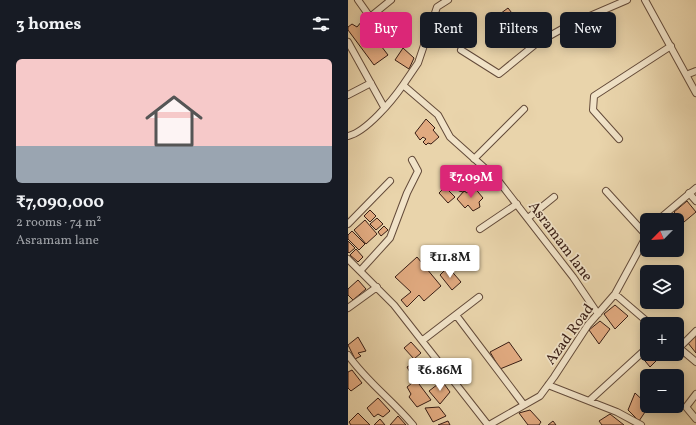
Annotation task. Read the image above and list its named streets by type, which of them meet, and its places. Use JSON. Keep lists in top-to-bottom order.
{
  "streets": {
    "street": ["Asramam lane", "Azad Road"]
  },
  "crossings": [
    ["Asramam lane", "Azad Road"]
  ],
  "north": "bottom left",
  "page": {
    "heading": "3 homes",
    "chip": [
      "Buy",
      "Rent",
      "Filters",
      "New"
    ],
    "list": [
      {
        "name": "₹7,090,000",
        "note": "2 rooms · 74 m² · Asramam lane"
      }
    ],
    "price": ["₹7.09M", "₹11.8M", "₹6.86M"],
    "map_buttons": ["+", "−"]
  }
}
